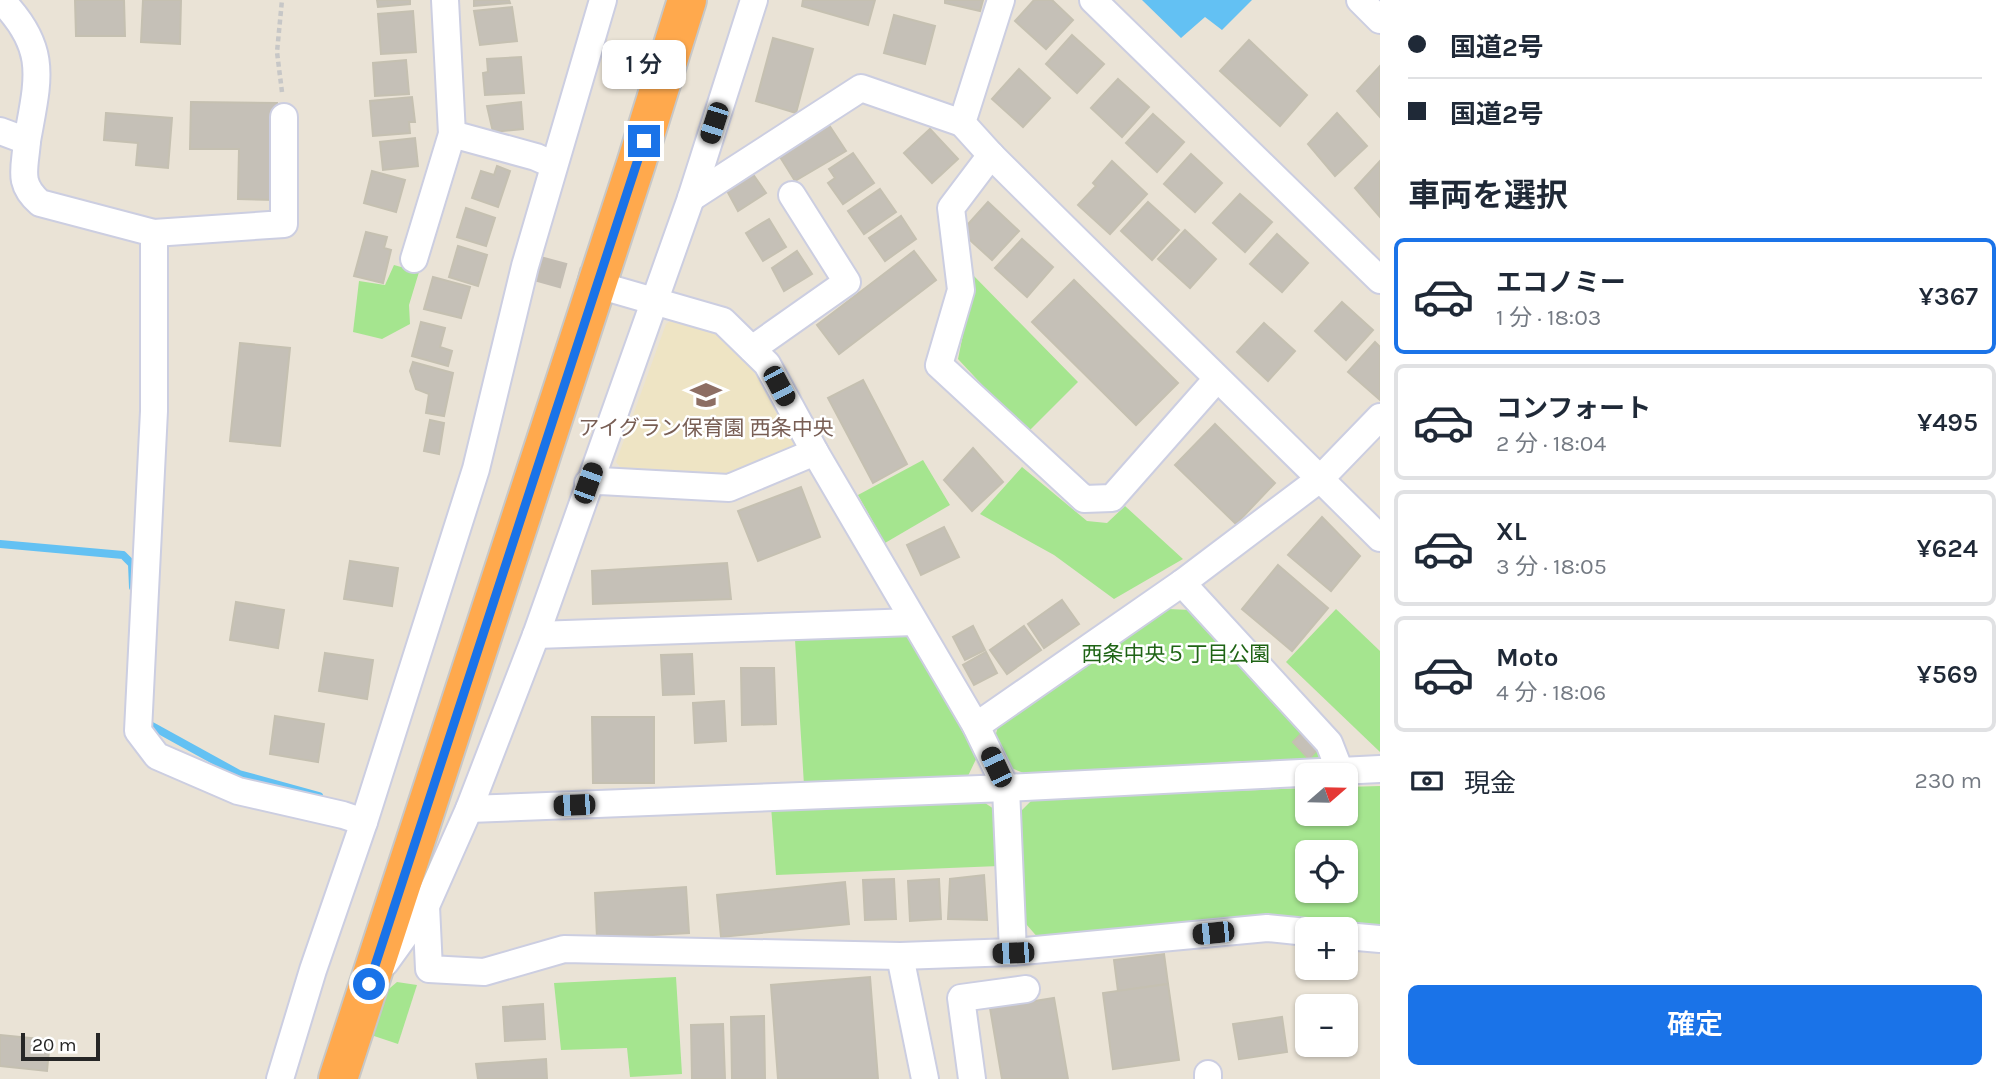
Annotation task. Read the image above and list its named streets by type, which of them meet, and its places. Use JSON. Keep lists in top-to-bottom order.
{
  "parks": ["西条中央５丁目公園"],
  "places": {
    "school or university": ["アイグラン保育園 西条中央"]
  },
  "scale_bar": "20 m",
  "north": "right",
  "page": {
    "banner": ["国道2号", "国道2号"],
    "bubble": "1 分",
    "heading": "車両を選択",
    "list": [
      {
        "name": "エコノミー",
        "note": "1 分 · 18:03",
        "value": "¥367"
      },
      {
        "name": "コンフォート",
        "note": "2 分 · 18:04",
        "value": "¥495"
      },
      {
        "name": "XL",
        "note": "3 分 · 18:05",
        "value": "¥624"
      },
      {
        "name": "Moto",
        "note": "4 分 · 18:06",
        "value": "¥569"
      }
    ],
    "pay": ["現金", "230 m"],
    "map_buttons": ["+", "−"],
    "buttons": "確定",
    "scale": "20 m"
  }
}
